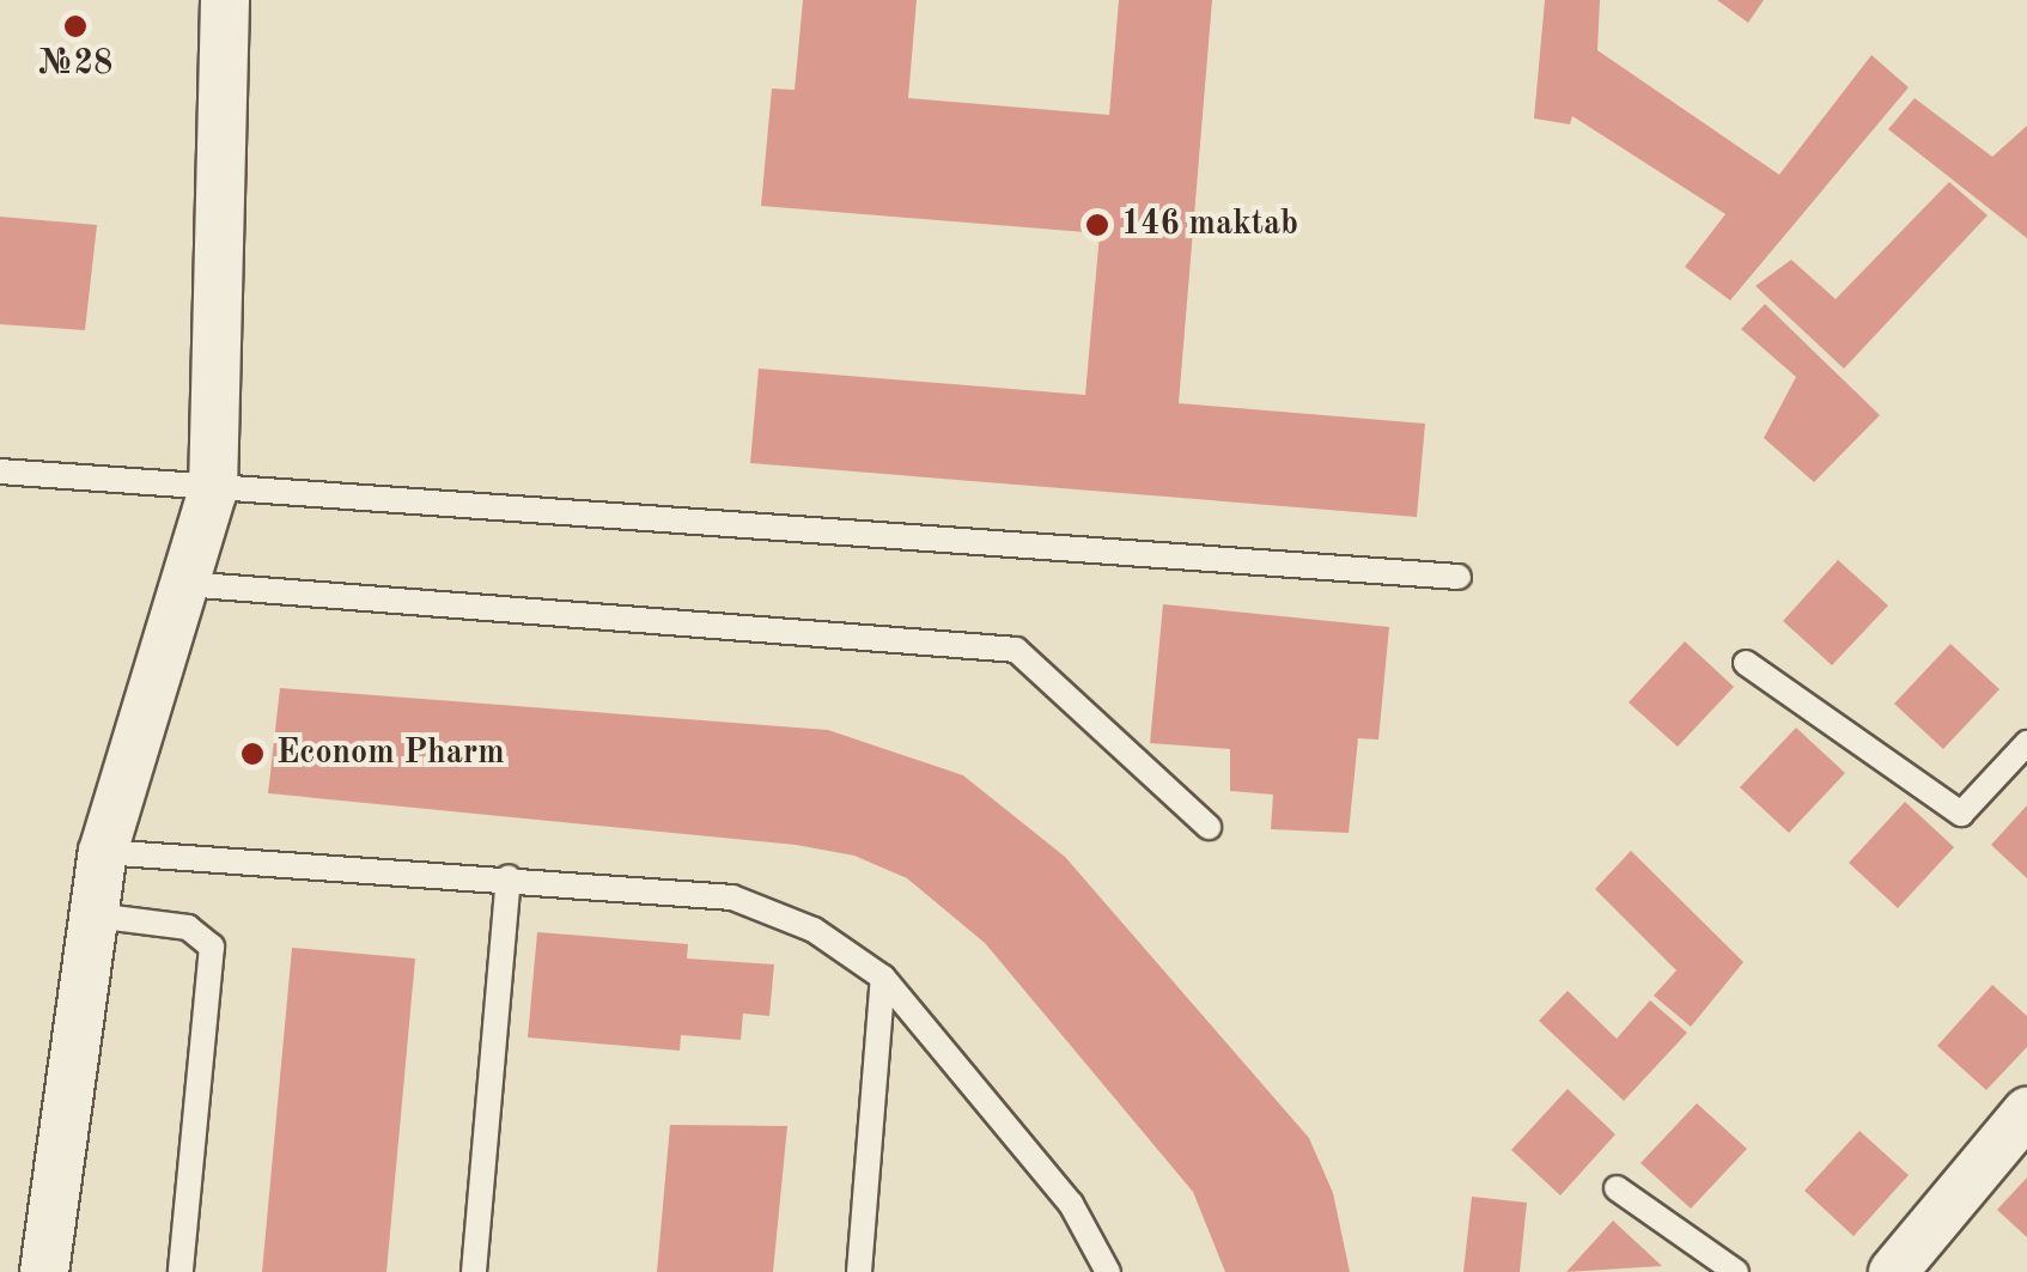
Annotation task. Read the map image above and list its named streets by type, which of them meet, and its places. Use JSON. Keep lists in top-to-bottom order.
{
  "places": ["№28", "146 maktab", "Econom Pharm"]
}
